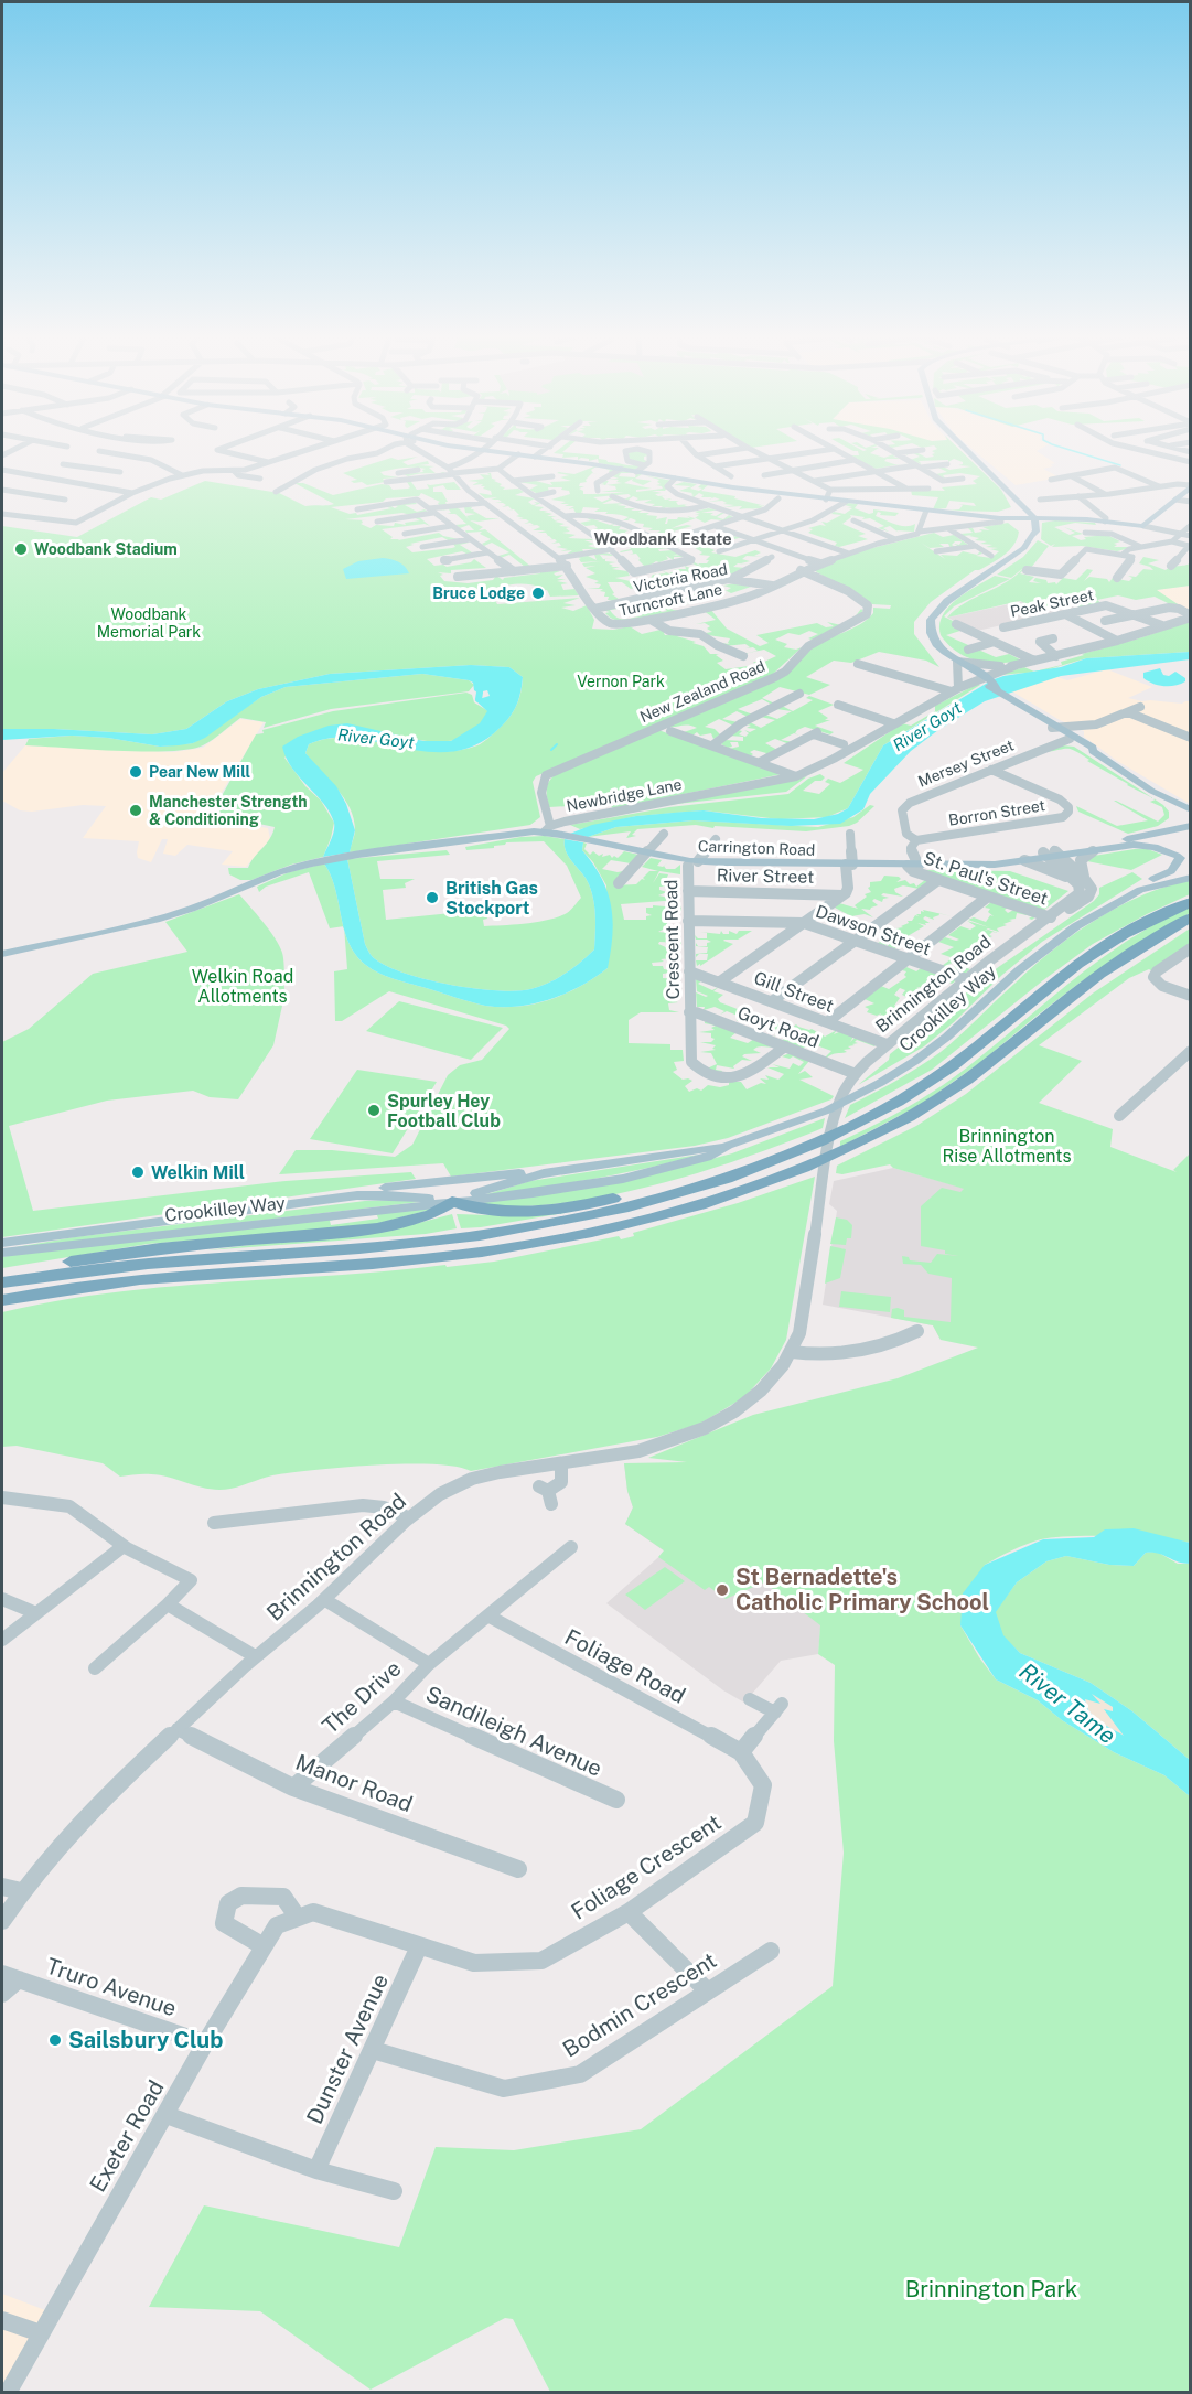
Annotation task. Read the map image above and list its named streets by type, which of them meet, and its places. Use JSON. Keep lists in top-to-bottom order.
{
  "streets": {
    "main road": ["Newbridge Lane", "Carrington Road", "Crookilley Way"],
    "street": [
      "Victoria Road",
      "Turncroft Lane",
      "Peak Street",
      "New Zealand Road",
      "Mersey Street",
      "Borron Street",
      "River Street",
      "St. Paul's Street",
      "Dawson Street",
      "Crescent Road",
      "Brinnington Road",
      "Gill Street",
      "Goyt Road",
      "Foliage Road",
      "The Drive",
      "Sandileigh Avenue",
      "Manor Road",
      "Foliage Crescent",
      "Truro Avenue",
      "Bodmin Crescent",
      "Dunster Avenue",
      "Exeter Road"
    ]
  },
  "crossings": [
    ["Victoria Road", "Turncroft Lane"],
    ["Turncroft Lane", "New Zealand Road"],
    ["New Zealand Road", "Newbridge Lane"],
    ["New Zealand Road", "Carrington Road"],
    ["Mersey Street", "Borron Street"],
    ["Mersey Street", "Carrington Road"],
    ["Mersey Street", "St. Paul's Street"],
    ["Newbridge Lane", "Carrington Road"],
    ["Carrington Road", "St. Paul's Street"],
    ["Carrington Road", "Crescent Road"],
    ["Carrington Road", "Crookilley Way"],
    ["River Street", "Crescent Road"],
    ["St. Paul's Street", "Brinnington Road"],
    ["Dawson Street", "Crescent Road"],
    ["Dawson Street", "Brinnington Road"],
    ["Crescent Road", "Gill Street"],
    ["Crescent Road", "Goyt Road"],
    ["Brinnington Road", "Gill Street"],
    ["Brinnington Road", "Goyt Road"],
    ["Brinnington Road", "Manor Road"],
    ["Foliage Road", "Foliage Crescent"],
    ["The Drive", "Sandileigh Avenue"],
    ["The Drive", "Manor Road"],
    ["Foliage Crescent", "Dunster Avenue"],
    ["Foliage Crescent", "Exeter Road"],
    ["Truro Avenue", "Exeter Road"],
    ["Bodmin Crescent", "Dunster Avenue"]
  ],
  "districts": ["Woodbank Estate"],
  "water": ["River Goyt", "River Tame"],
  "parks": [
    "Woodbank Memorial Park",
    "Vernon Park",
    "Welkin Road Allotments",
    "Brinnington Rise Allotments",
    "Brinnington Park"
  ],
  "places": [
    "Woodbank Stadium",
    "Bruce Lodge",
    "Pear New Mill",
    "Manchester Strength & Conditioning",
    "British Gas Stockport",
    "Spurley Hey Football Club",
    "Welkin Mill",
    "St Bernadette's Catholic Primary School",
    "Sailsbury Club"
  ]
}
